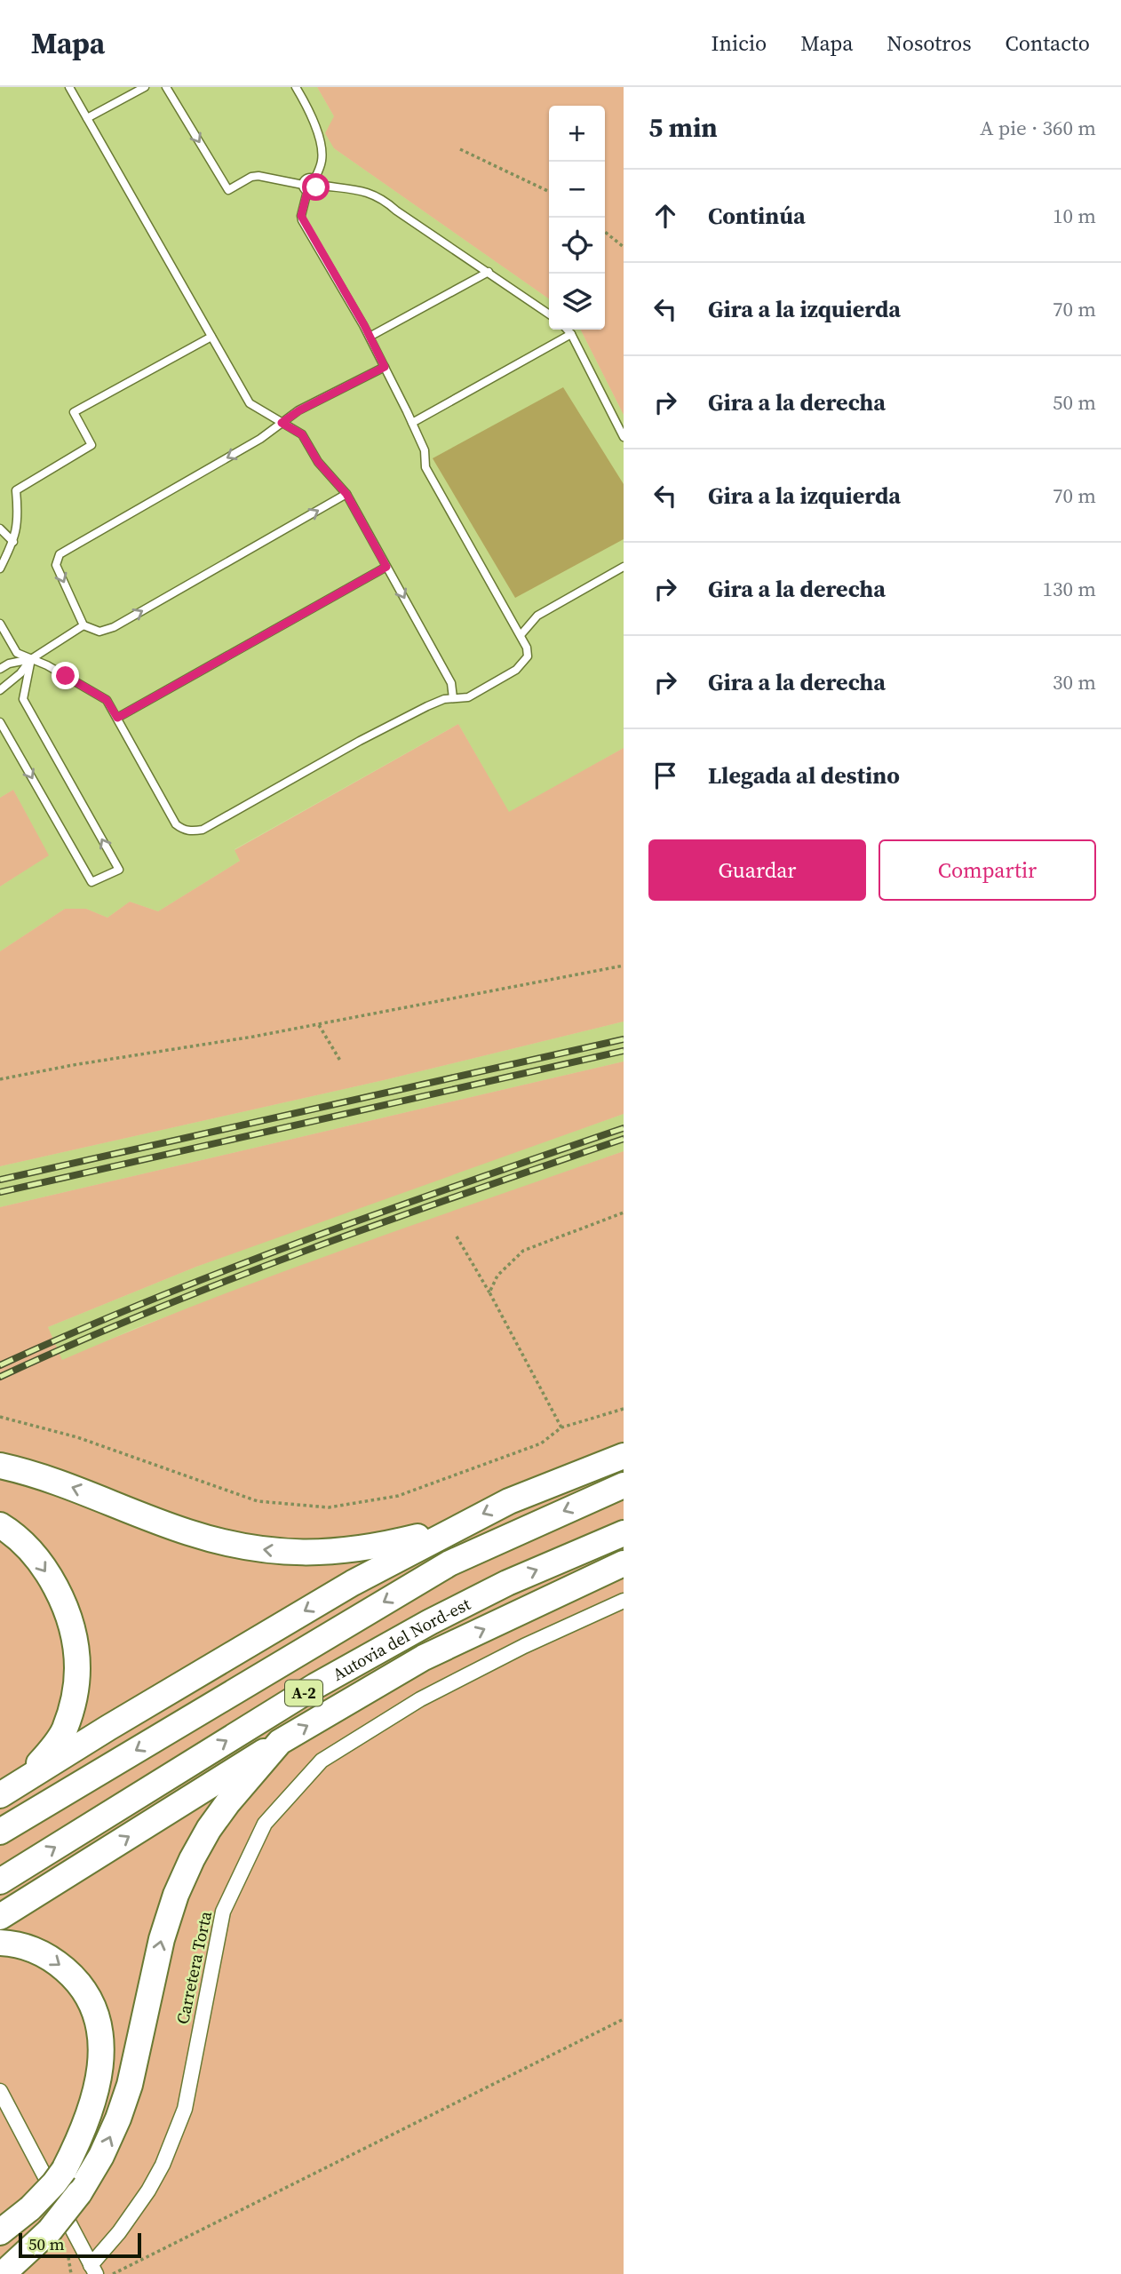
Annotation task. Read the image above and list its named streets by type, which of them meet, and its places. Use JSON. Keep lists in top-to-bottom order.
{
  "streets": {
    "highway": ["Autovia del Nord-est", "A-2"],
    "street": ["Carretera Torta"]
  },
  "scale_bar": "50 m",
  "page": {
    "header": "Mapa",
    "nav": [
      "Inicio",
      "Mapa",
      "Nosotros",
      "Contacto"
    ],
    "heading": ["5 min", "A pie · 360 m"],
    "map_buttons": ["+", "−"],
    "list": [
      ["Continúa", "10 m"],
      ["Gira a la izquierda", "70 m"],
      ["Gira a la derecha", "50 m"],
      ["Gira a la izquierda", "70 m"],
      ["Gira a la derecha", "130 m"],
      ["Gira a la derecha", "30 m"],
      "Llegada al destino"
    ],
    "buttons": ["Guardar", "Compartir"],
    "scale": "50 m"
  }
}
